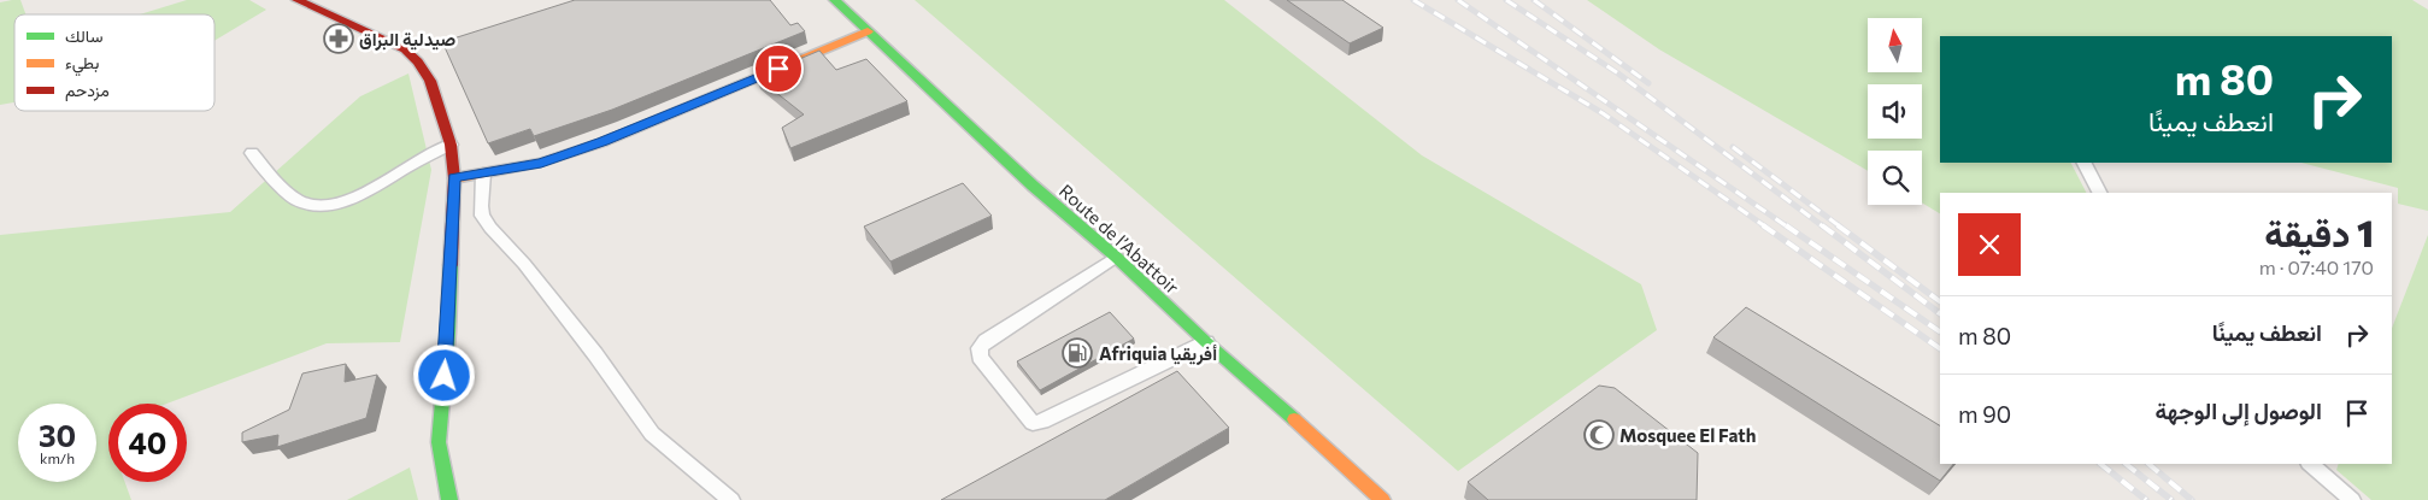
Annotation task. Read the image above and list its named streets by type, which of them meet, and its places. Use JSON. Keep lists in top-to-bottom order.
{
  "streets": {
    "street": ["Route de l’Abattoir"]
  },
  "places": {
    "pharmacy": ["صيدلية البراق"],
    "fuel station": ["Afriquia أفريقيا"],
    "mosque": ["Mosquee El Fath"]
  },
  "legend": ["سالك", "بطيء", "مزدحم"],
  "north": "top",
  "page": {
    "turn": ["80 m", "انعطف يمينًا"],
    "heading": ["1 دقيقة", "170 m · 07:40"],
    "list": [
      {
        "name": "انعطف يمينًا",
        "value": "80 m"
      },
      {
        "name": "الوصول إلى الوجهة",
        "value": "90 m"
      }
    ],
    "speed": "30 km/h",
    "limit": "40"
  }
}
